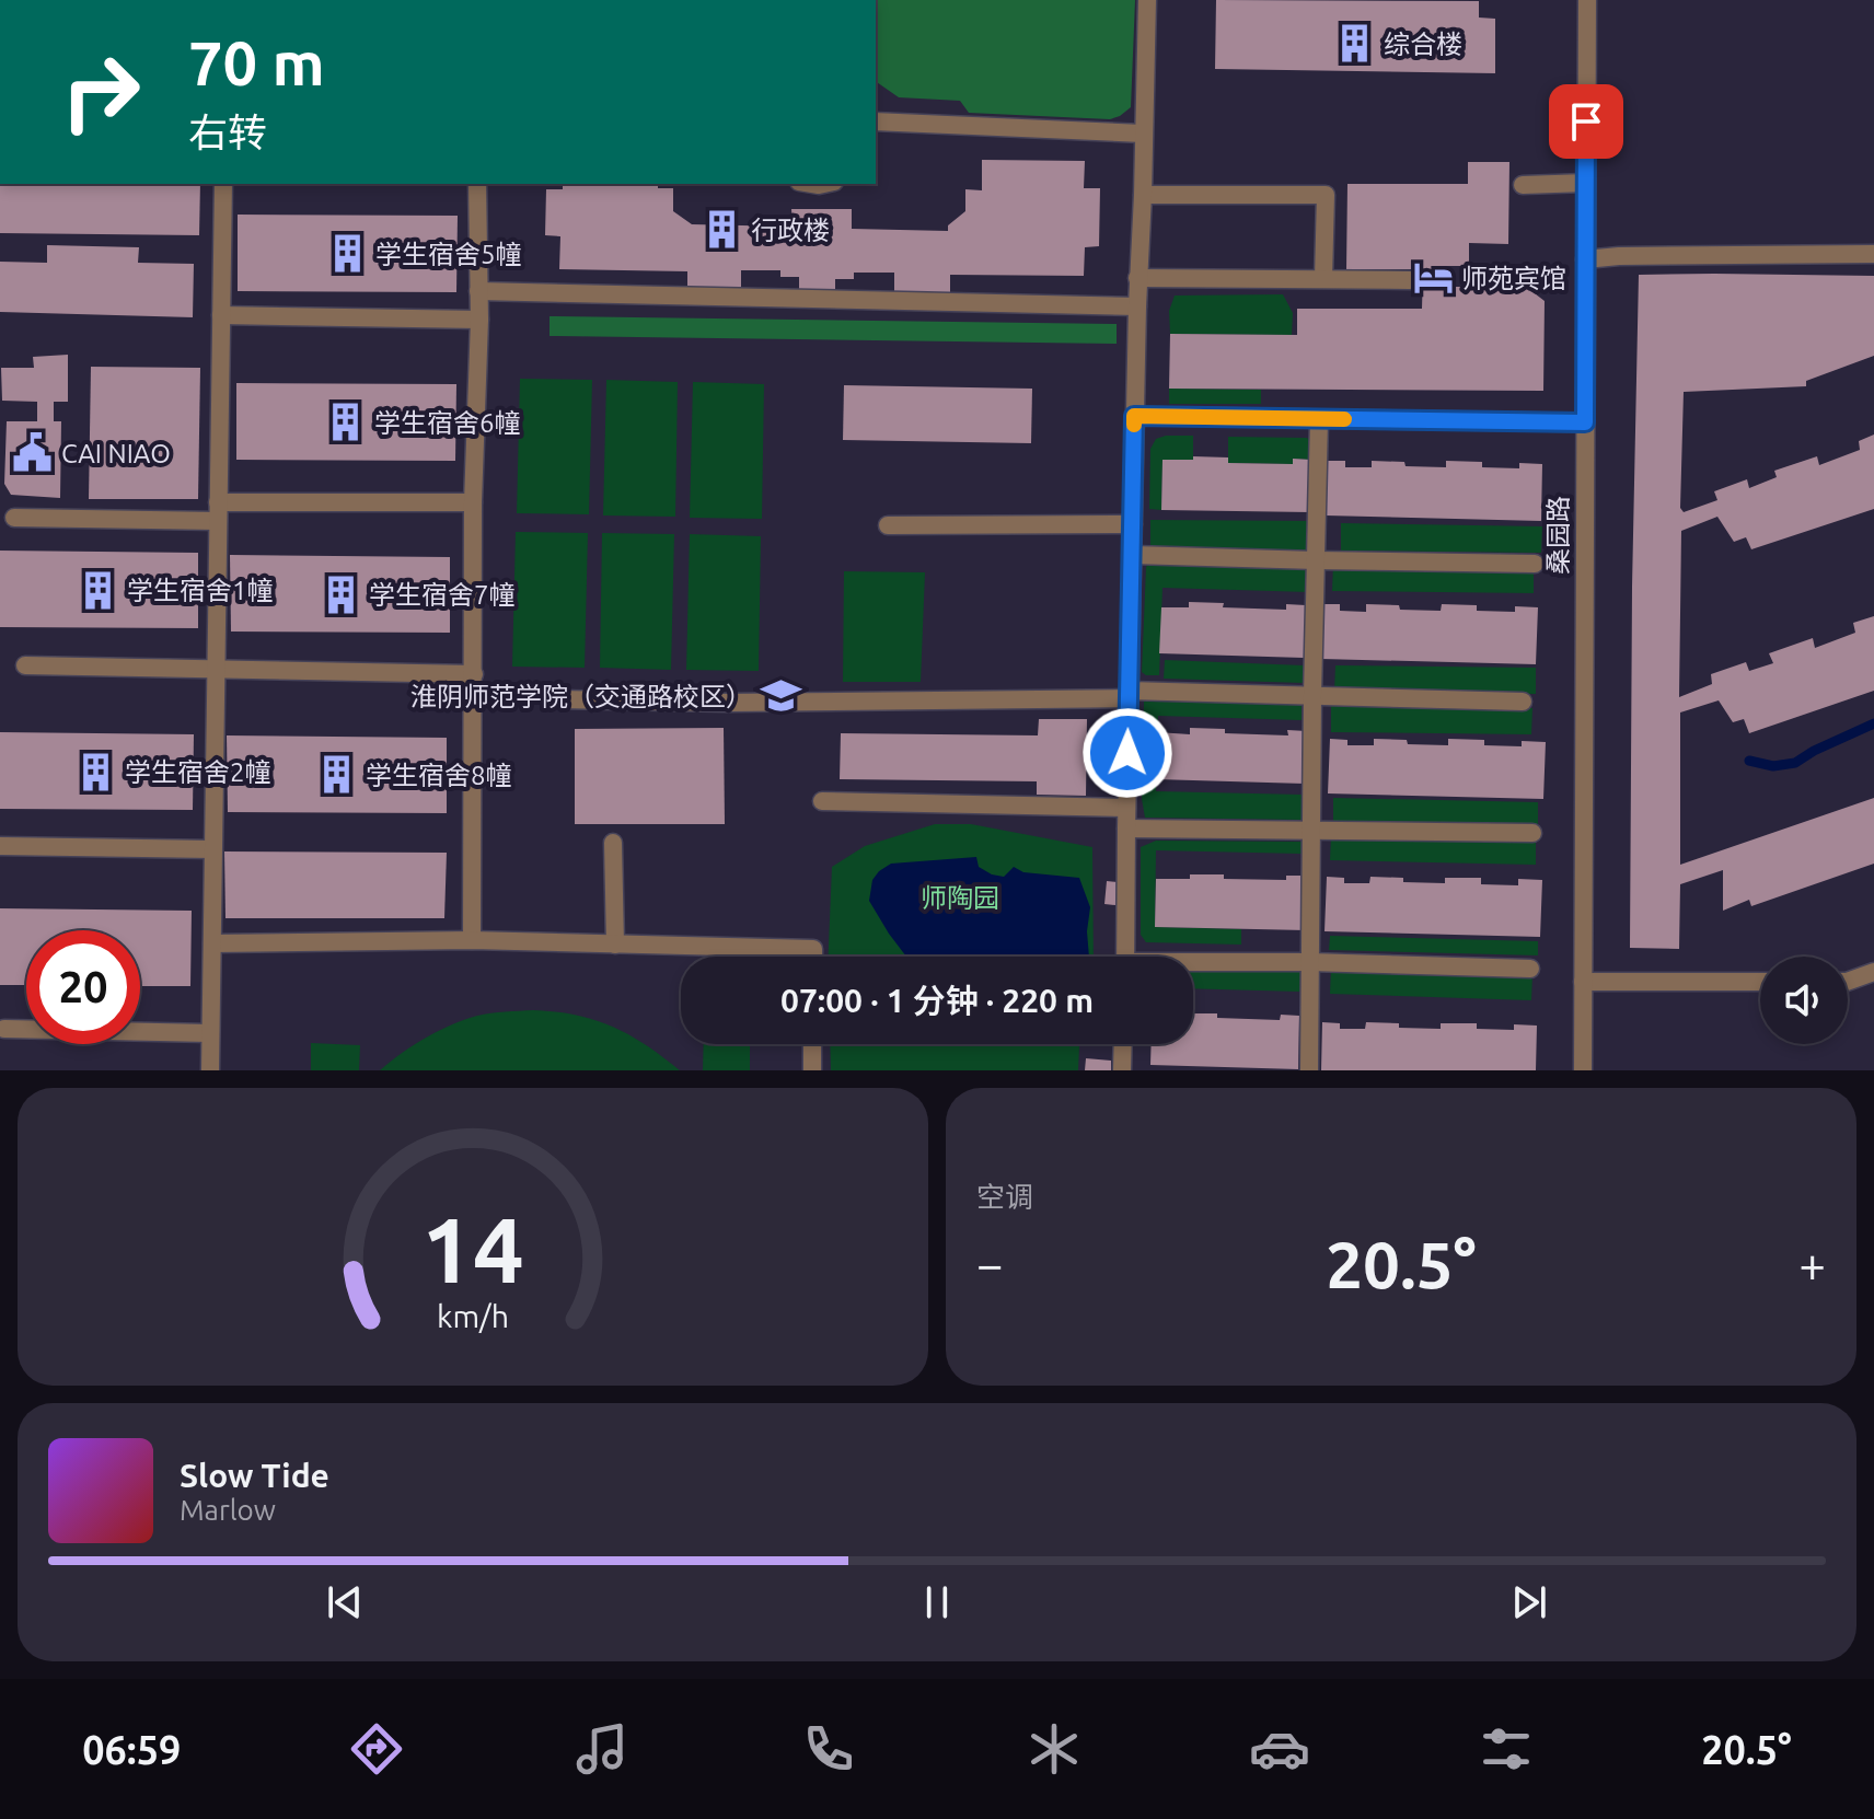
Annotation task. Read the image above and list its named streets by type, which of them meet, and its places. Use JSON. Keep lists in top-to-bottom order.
{
  "streets": {
    "street": ["桑园路"]
  },
  "parks": ["师陶园"],
  "places": {
    "building": [
      "综合楼",
      "行政楼",
      "学生宿舍5幢",
      "学生宿舍6幢",
      "学生宿舍1幢",
      "学生宿舍7幢",
      "学生宿舍2幢",
      "学生宿舍8幢"
    ],
    "hotel": ["师苑宾馆"],
    "public building": ["CAI NIAO"],
    "school or university": ["淮阴师范学院（交通路校区）"]
  },
  "page": {
    "turn": ["70 m", "右转"],
    "limit": "20",
    "trip": "07:00 · 1 分钟 · 220 m",
    "tile": "空调",
    "heat": ["−", "20.5°", "+"],
    "song": ["Slow Tide", "Marlow"],
    "tabs": ["06:59", "20.5°"],
    "gauge": ["14", "km/h"]
  }
}
